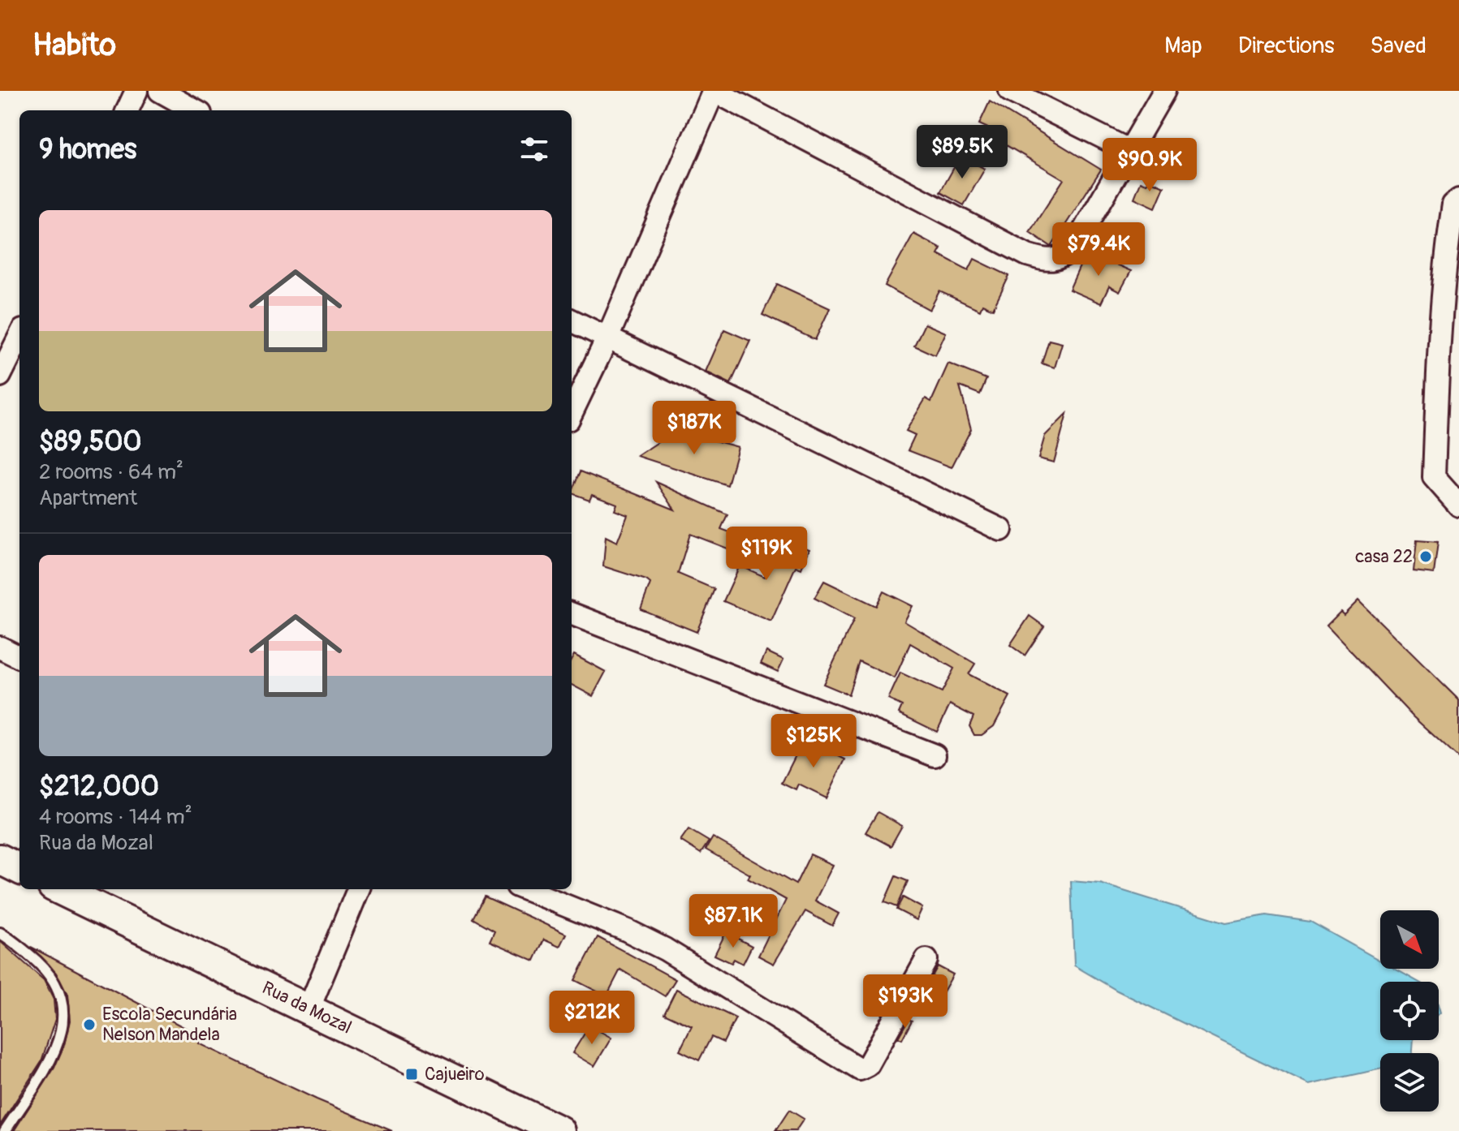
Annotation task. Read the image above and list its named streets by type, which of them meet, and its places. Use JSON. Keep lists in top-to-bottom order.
{
  "streets": {
    "main road": ["Rua da Mozal"]
  },
  "places": {
    "other": ["casa 22", "Escola Secundária Nelson Mandela"],
    "transit": ["Cajueiro"]
  },
  "north": "bottom right",
  "page": {
    "header": "Habito",
    "nav": ["Map", "Directions", "Saved"],
    "heading": "9 homes",
    "price": [
      "$89.5K",
      "$90.9K",
      "$79.4K",
      "$187K",
      "$119K",
      "$125K",
      "$87.1K",
      "$193K",
      "$212K"
    ],
    "list": [
      {
        "name": "$89,500",
        "note": "2 rooms · 64 m² · Apartment"
      },
      {
        "name": "$212,000",
        "note": "4 rooms · 144 m² · Rua da Mozal"
      }
    ]
  }
}
